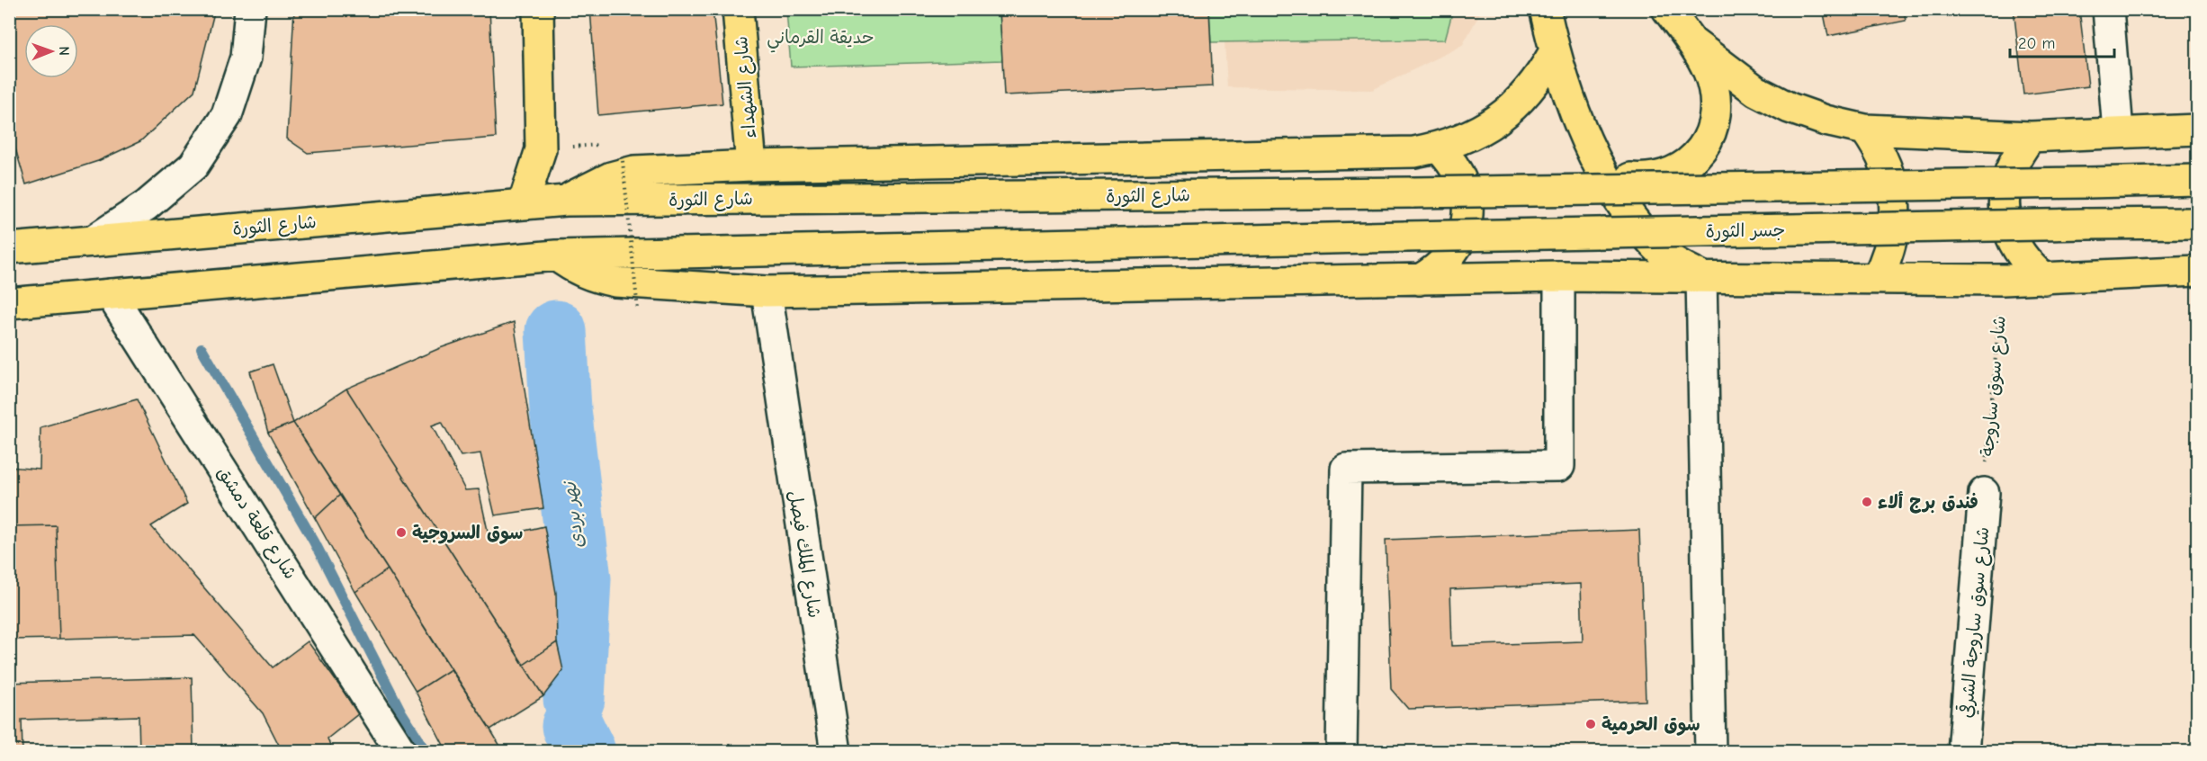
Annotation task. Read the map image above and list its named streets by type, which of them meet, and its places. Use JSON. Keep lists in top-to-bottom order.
{
  "streets": {
    "main road": ["شارع الشهداء", "شارع الثورة", "جسر الثورة"],
    "street": ["شارع قلعة دمشق", "شارع الملك فيصل", "شارع سوق ساروجة الشرقي"],
    "path": ["شارع سوق ساروجة"]
  },
  "crossings": [
    ["شارع سوق ساروجة", "شارع سوق ساروجة الشرقي"]
  ],
  "water": ["نهر بردى"],
  "parks": ["حديقة القرماني"],
  "places": ["فندق برج ألاء", "سوق السروجية", "سوق الحرمية"],
  "scale_bar": "20 m",
  "north": "right"
}
